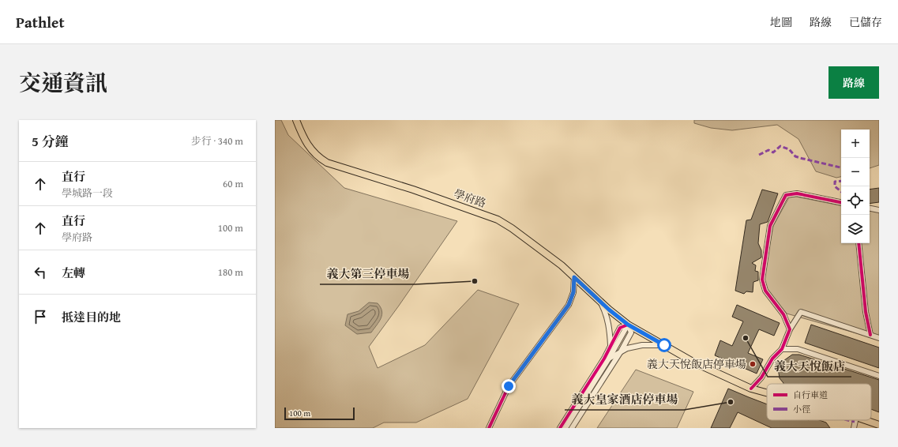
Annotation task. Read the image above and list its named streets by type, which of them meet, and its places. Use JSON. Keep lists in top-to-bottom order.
{
  "streets": {
    "main road": ["學府路"]
  },
  "places": [
    "義大第三停車場",
    "義大天悅飯店",
    "義大天悅飯店停車場",
    "義大皇家酒店停車場"
  ],
  "legend": ["自行車道", "小徑"],
  "scale_bar": "100 m",
  "page": {
    "header": "Pathlet",
    "nav": ["地圖", "路線", "已儲存"],
    "title": "交通資訊",
    "buttons": "路線",
    "heading": ["5 分鐘", "步行 · 340 m"],
    "map_buttons": ["+", "−"],
    "list": [
      ["直行", "學城路一段", "60 m"],
      ["直行", "學府路", "100 m"],
      ["左轉", "180 m"],
      "抵達目的地"
    ],
    "scale": "100 m"
  }
}
